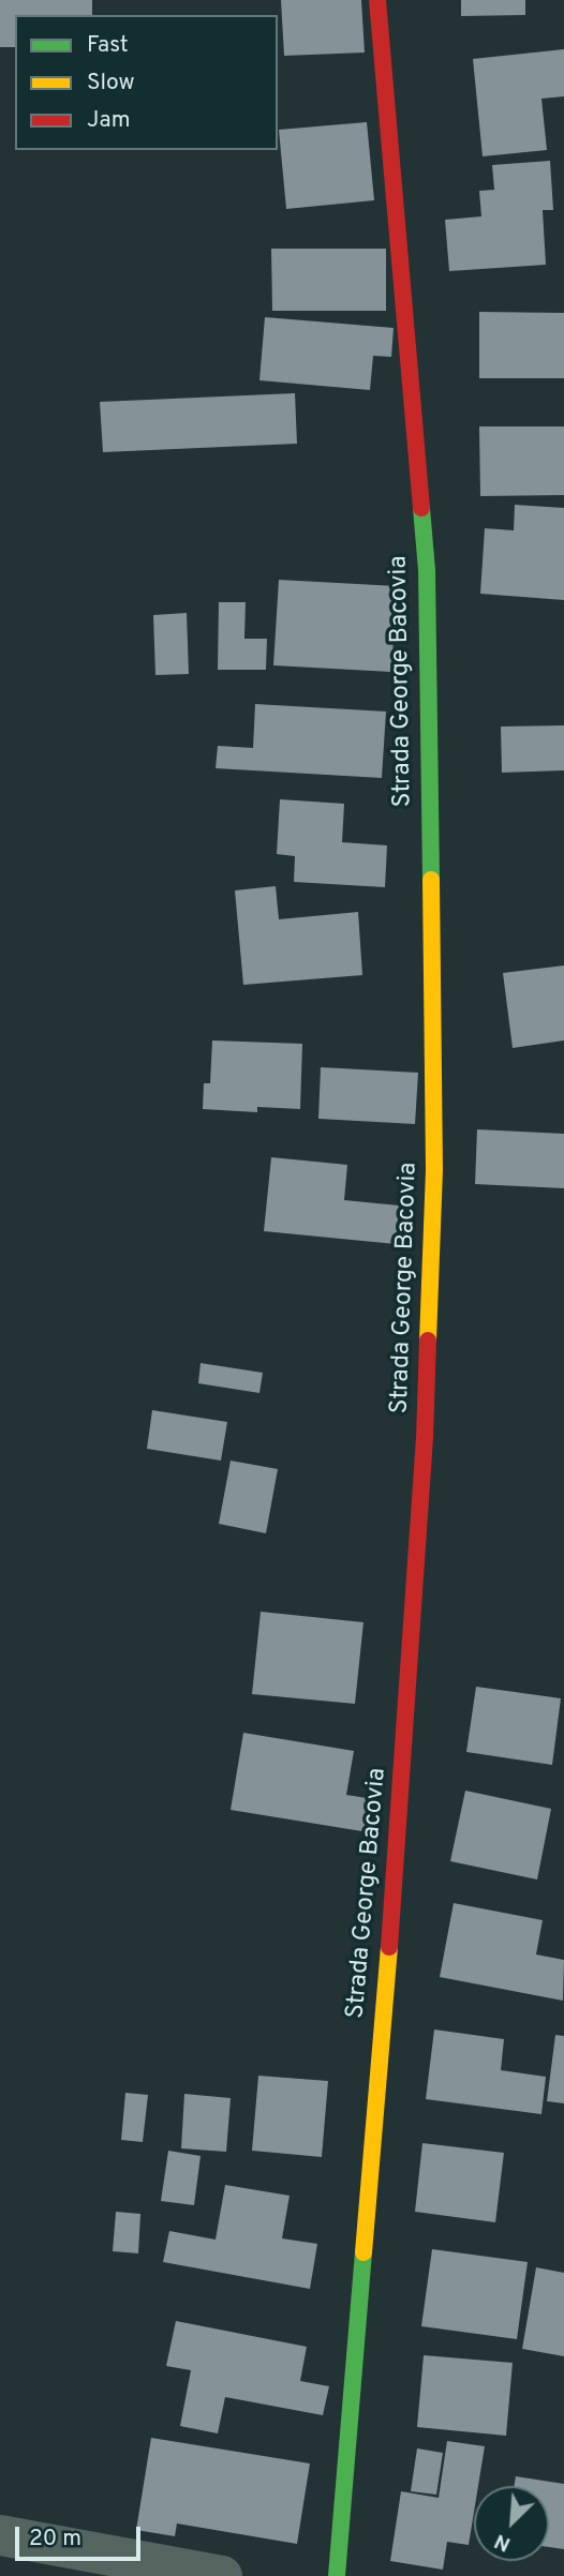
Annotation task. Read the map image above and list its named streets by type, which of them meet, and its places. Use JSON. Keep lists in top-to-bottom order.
{
  "streets": {
    "street": ["Strada George Bacovia"]
  },
  "legend": ["Fast", "Slow", "Jam"],
  "scale_bar": "20 m",
  "north": "bottom left"
}
